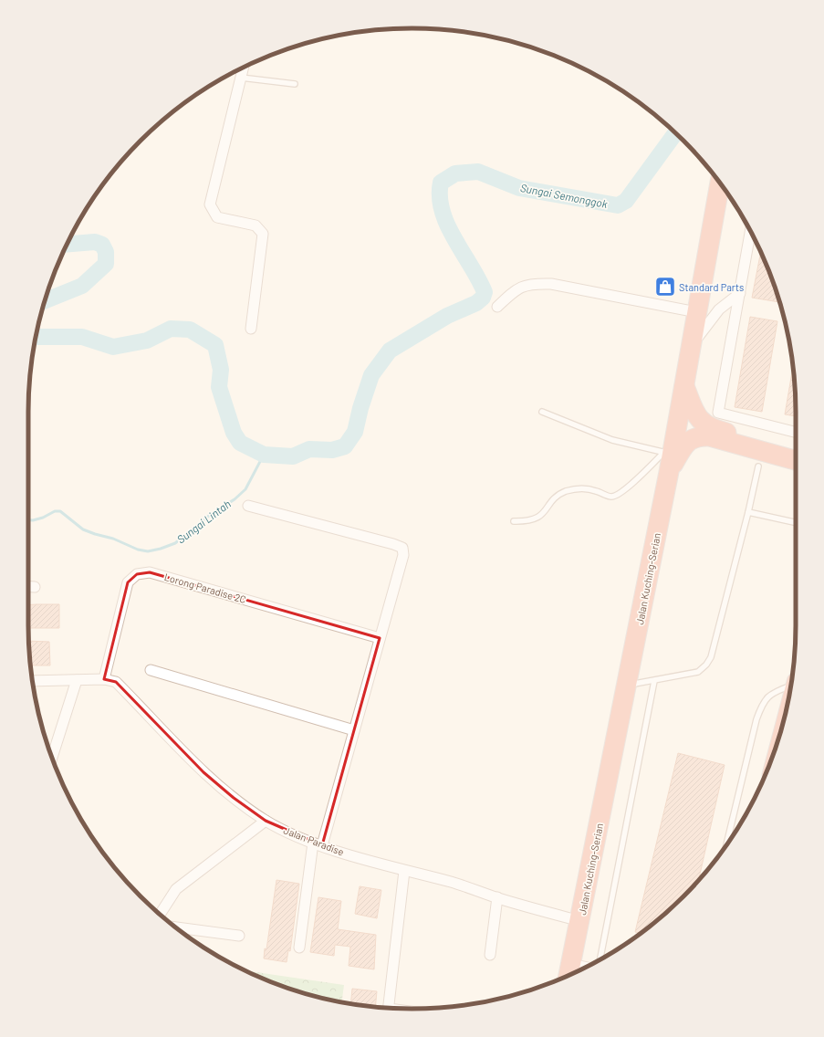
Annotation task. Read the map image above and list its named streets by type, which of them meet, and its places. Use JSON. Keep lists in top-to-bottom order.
{
  "streets": {
    "highway": ["Jalan Kuching-Serian"],
    "street": ["Lorong Paradise 2C", "Jalan Paradise"]
  },
  "crossings": [
    ["Jalan Kuching-Serian", "Jalan Paradise"],
    ["Lorong Paradise 2C", "Jalan Paradise"]
  ],
  "water": ["Sungai Semonggok", "Sungai Lintah"],
  "places": {
    "shop": ["Standard Parts"]
  }
}
